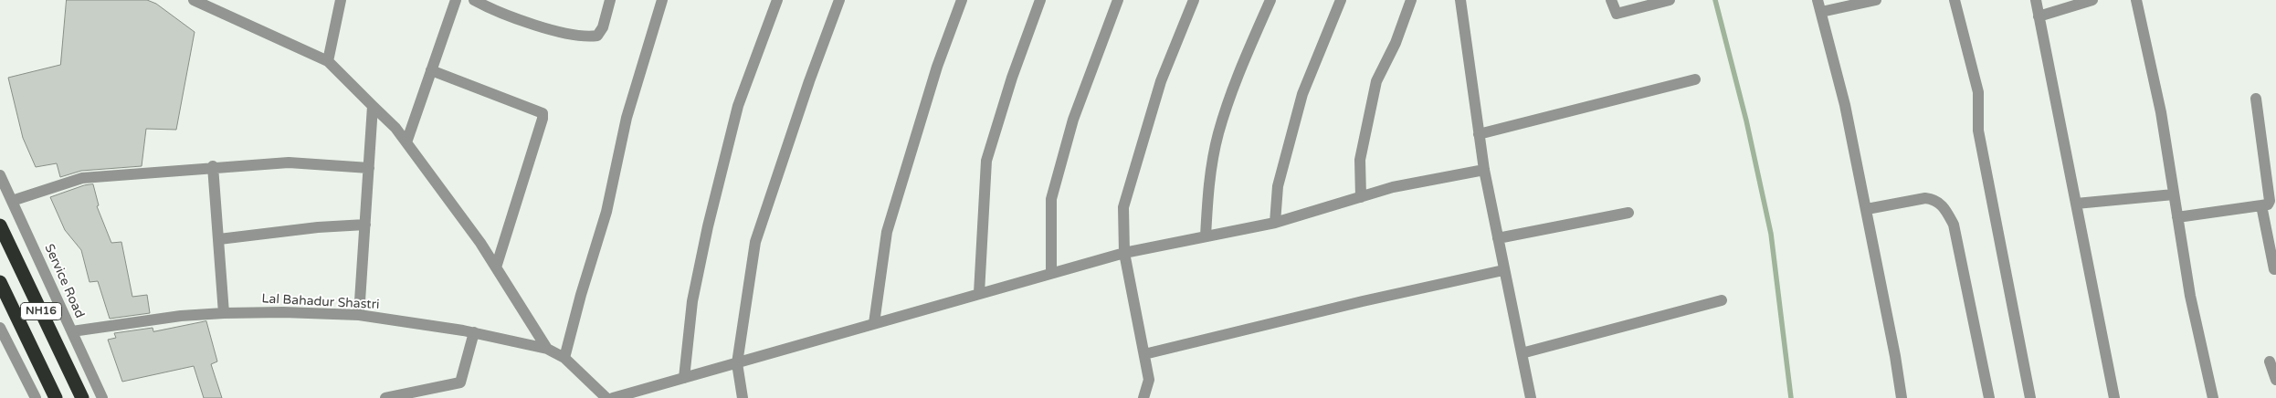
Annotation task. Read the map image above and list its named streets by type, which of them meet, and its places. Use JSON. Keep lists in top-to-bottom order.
{
  "streets": {
    "highway": ["NH16"],
    "street": ["Service Road", "Lal Bahadur Shastri"]
  },
  "crossings": [
    ["Service Road", "Lal Bahadur Shastri"]
  ]
}
